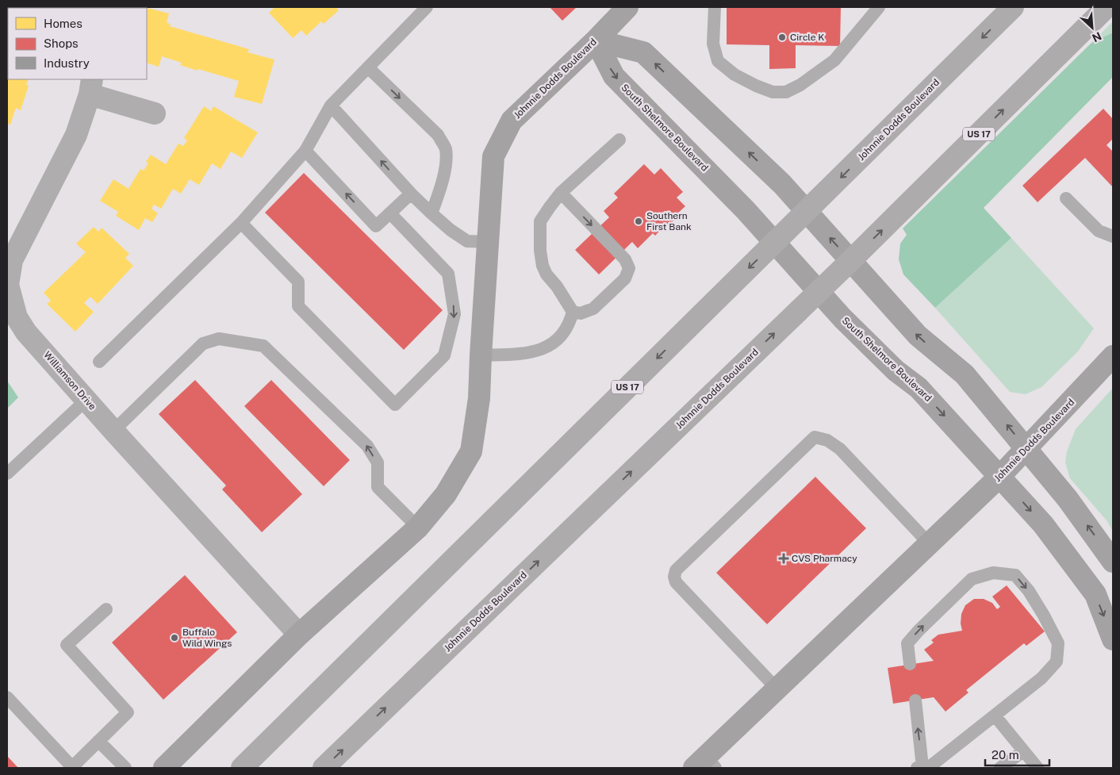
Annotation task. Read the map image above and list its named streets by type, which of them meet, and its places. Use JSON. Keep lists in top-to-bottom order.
{
  "streets": {
    "highway": ["Johnnie Dodds Boulevard", "US 17"],
    "street": ["South Shelmore Boulevard", "Williamson Drive"]
  },
  "crossings": [
    ["Johnnie Dodds Boulevard", "South Shelmore Boulevard"],
    ["Johnnie Dodds Boulevard", "Williamson Drive"]
  ],
  "places": {
    "other": ["Circle K", "Southern First Bank", "Buffalo Wild Wings"],
    "health": ["CVS Pharmacy"]
  },
  "legend": ["Homes", "Shops", "Industry"],
  "scale_bar": "20 m",
  "north": "bottom right"
}
